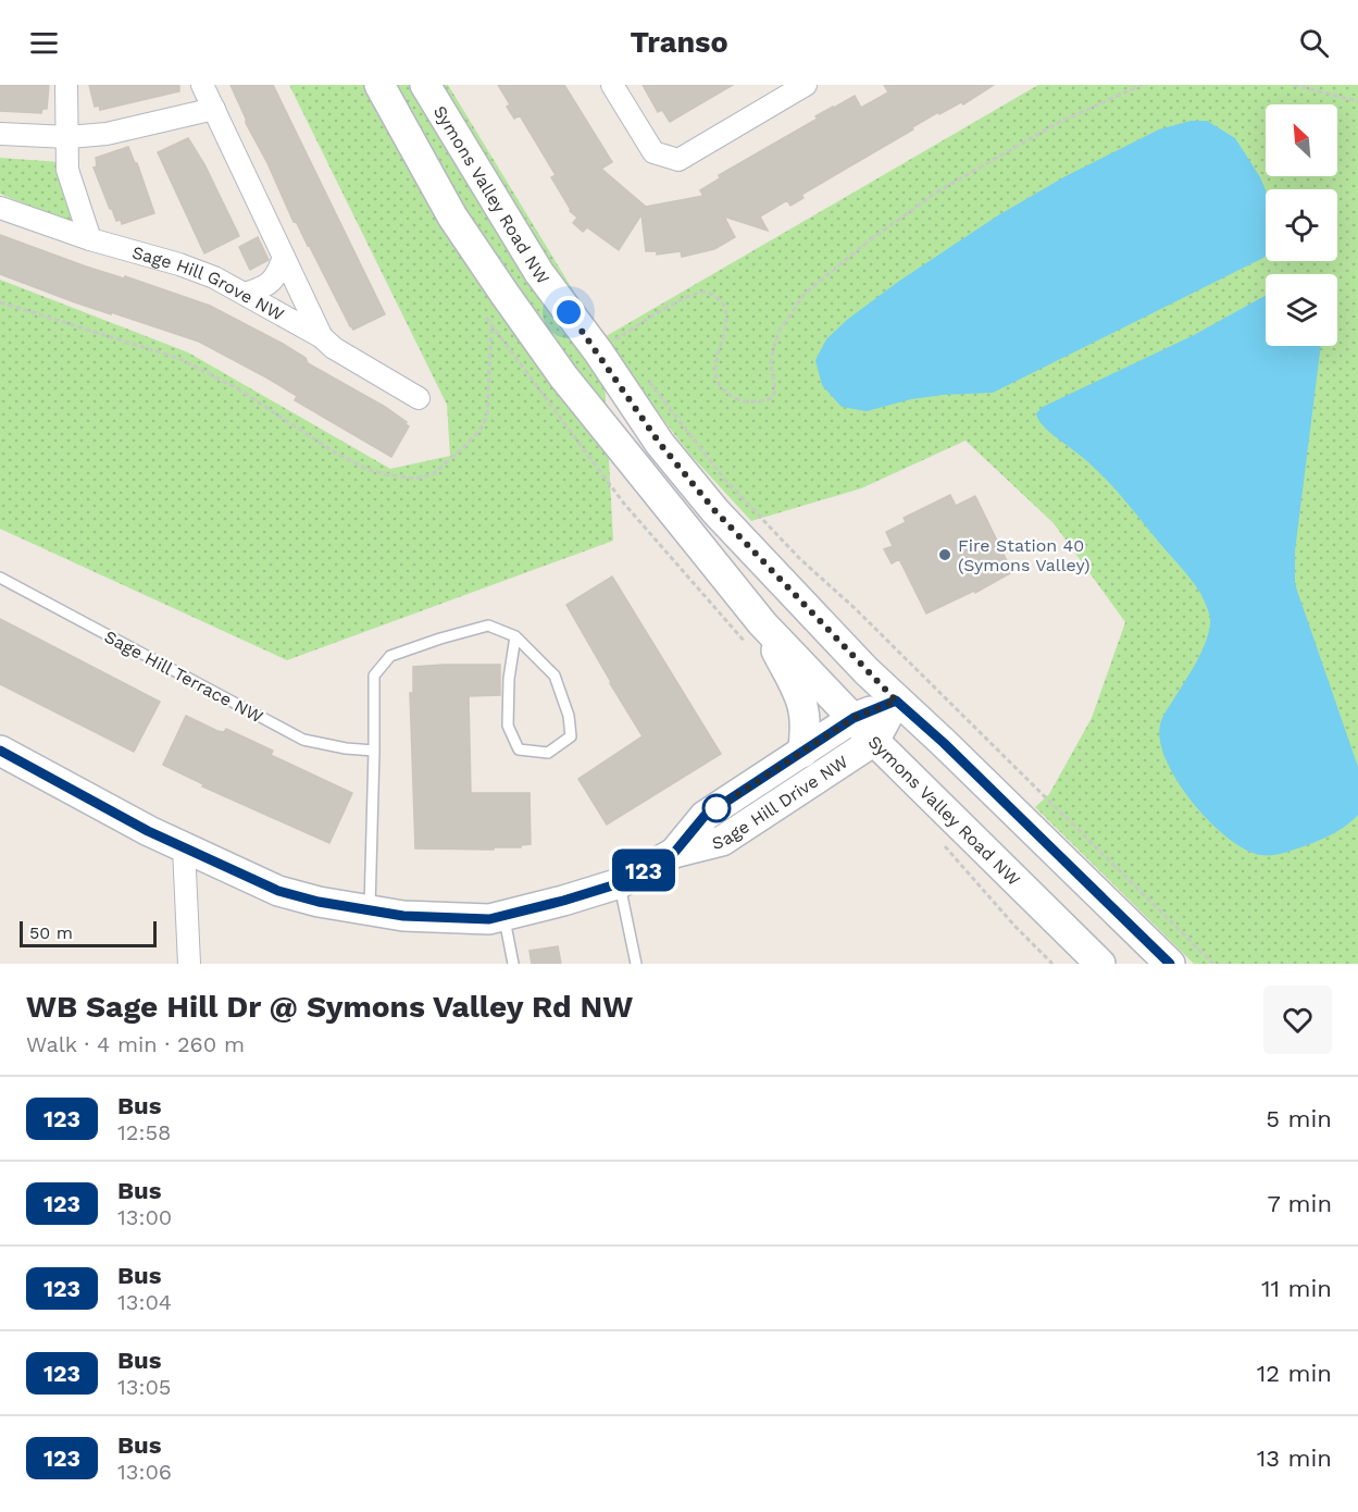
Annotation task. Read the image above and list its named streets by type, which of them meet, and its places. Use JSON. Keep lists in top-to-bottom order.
{
  "streets": {
    "main road": ["Symons Valley Road NW", "Sage Hill Drive NW"],
    "street": ["Sage Hill Grove NW"],
    "lane": ["Sage Hill Terrace NW"]
  },
  "crossings": [
    ["Symons Valley Road NW", "Sage Hill Drive NW"]
  ],
  "places": ["Fire Station 40 (Symons Valley)"],
  "lines": ["bus line 123"],
  "scale_bar": "50 m",
  "north": "top left",
  "page": {
    "header": "Transo",
    "on_map": "123",
    "scale": "50 m",
    "heading": ["WB Sage Hill Dr @ Symons Valley Rd NW", "Walk · 4 min · 260 m"],
    "list": [
      {
        "mark": "123",
        "name": "Bus",
        "note": "12:58",
        "value": "5 min"
      },
      {
        "mark": "123",
        "name": "Bus",
        "note": "13:00",
        "value": "7 min"
      },
      {
        "mark": "123",
        "name": "Bus",
        "note": "13:04",
        "value": "11 min"
      },
      {
        "mark": "123",
        "name": "Bus",
        "note": "13:05",
        "value": "12 min"
      },
      {
        "mark": "123",
        "name": "Bus",
        "note": "13:06",
        "value": "13 min"
      }
    ]
  }
}
